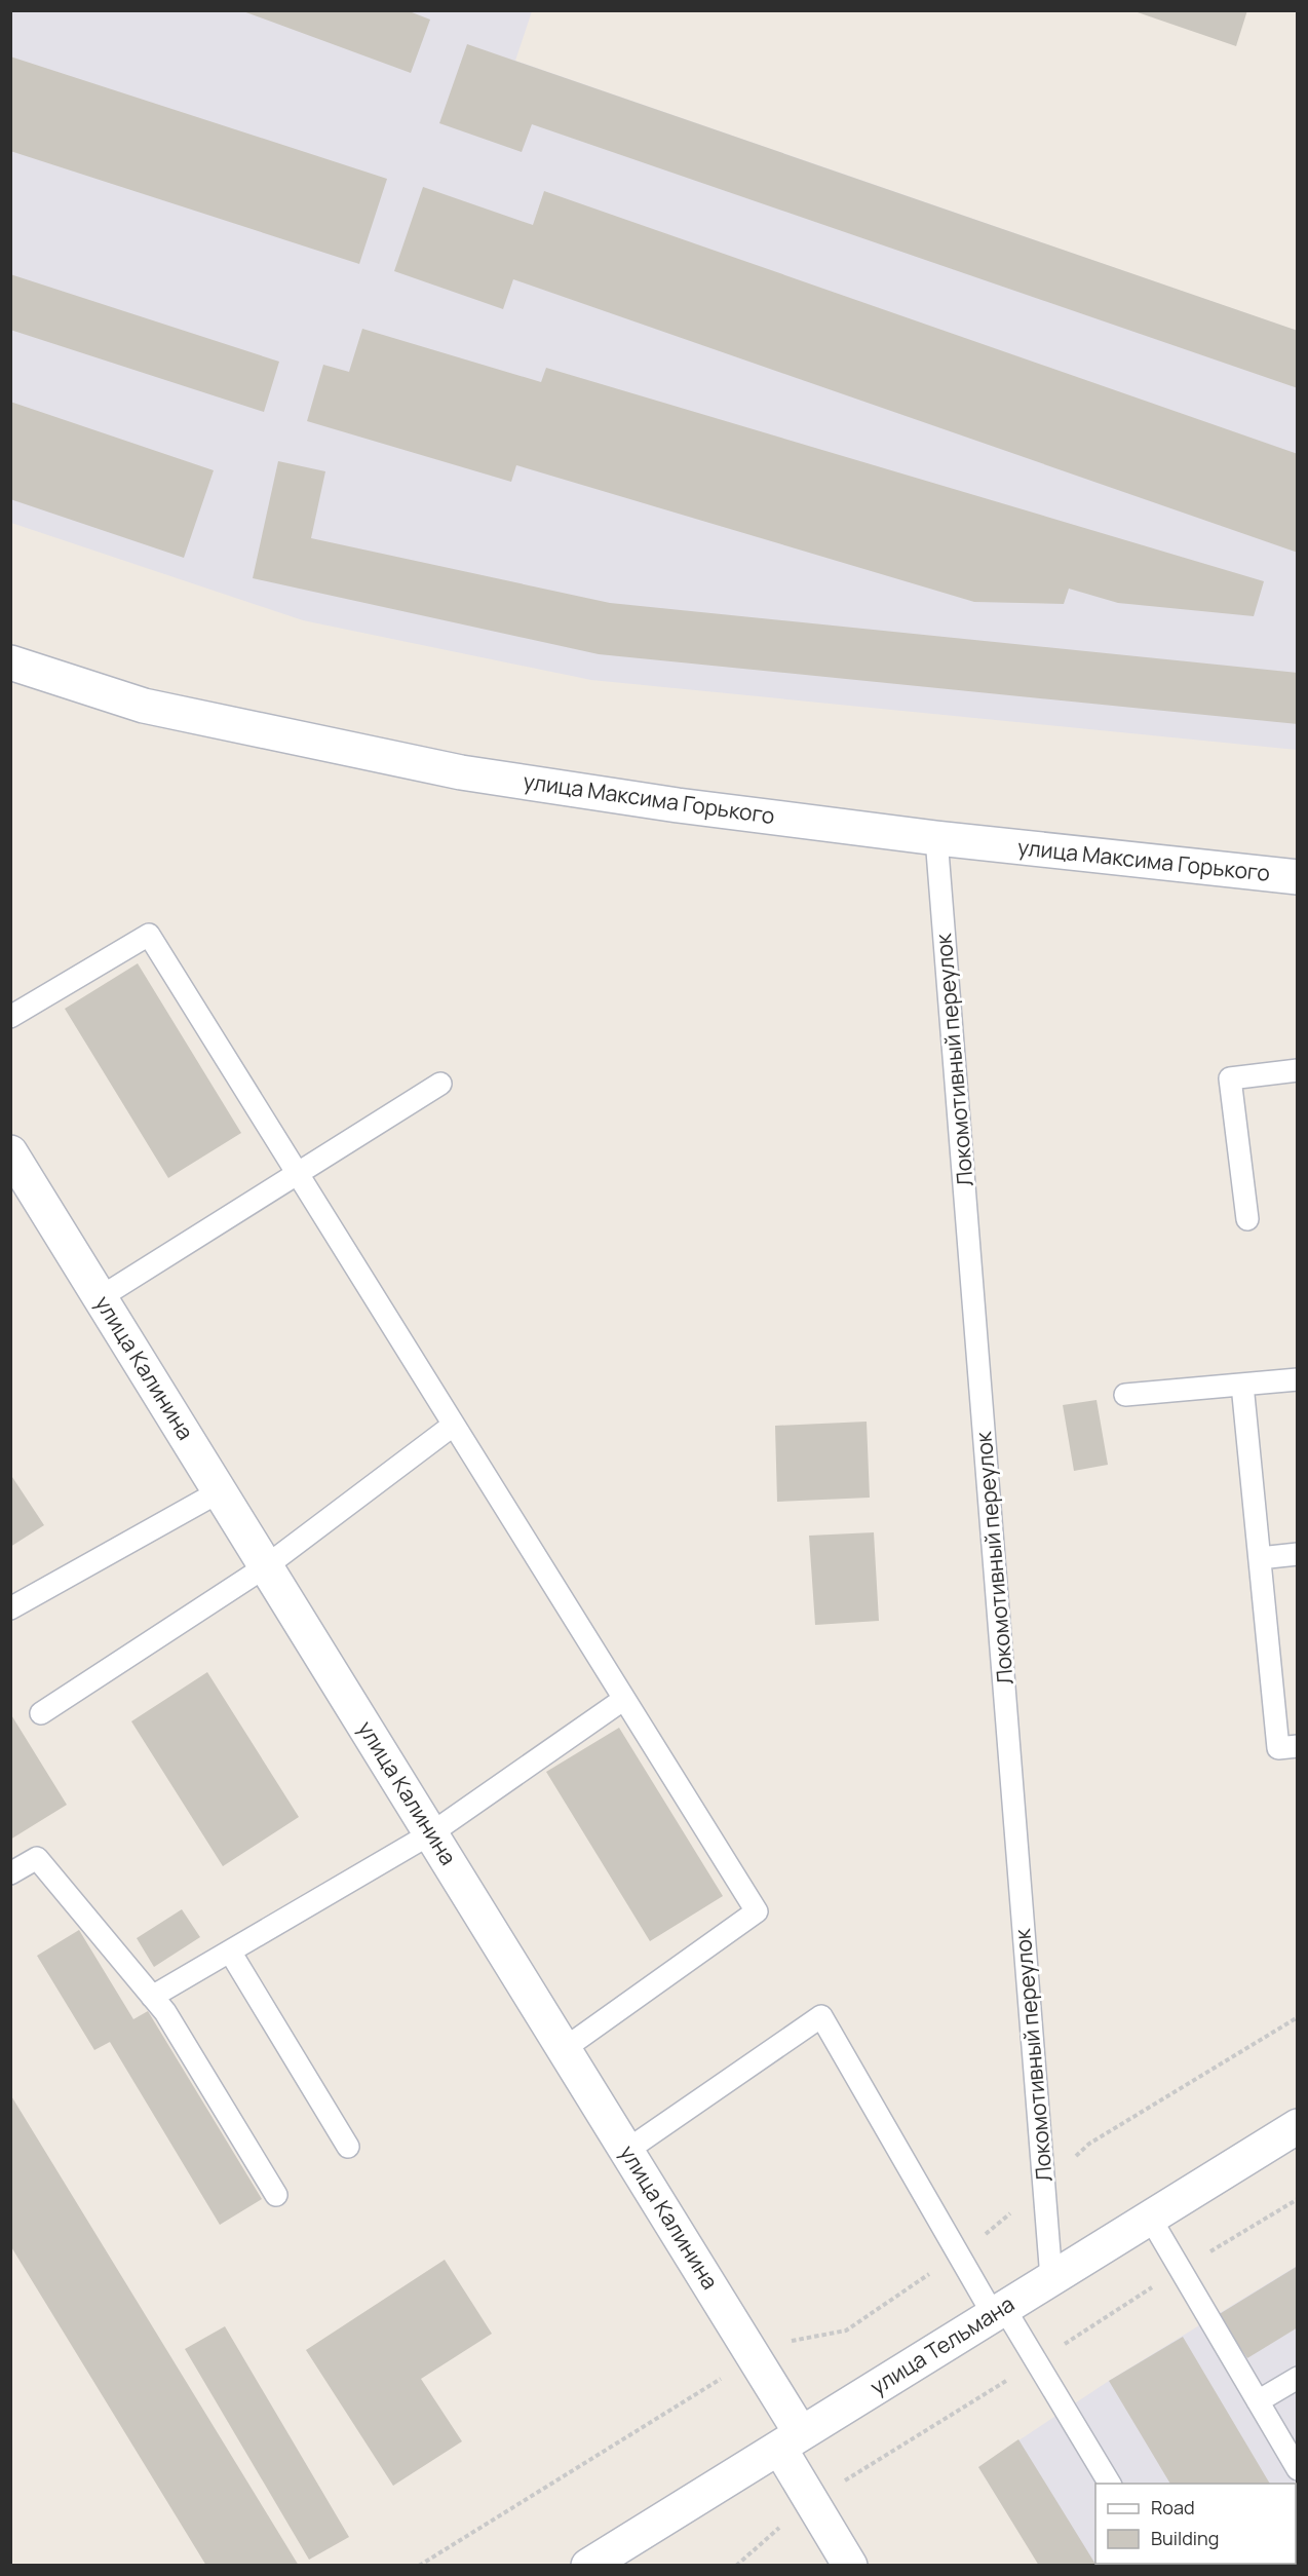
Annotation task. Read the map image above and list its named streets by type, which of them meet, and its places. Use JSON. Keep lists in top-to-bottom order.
{
  "streets": {
    "street": ["улица Максима Горького", "улица Калинина", "улица Тельмана"],
    "lane": ["Локомотивный переулок"]
  },
  "crossings": [
    ["улица Максима Горького", "Локомотивный переулок"],
    ["Локомотивный переулок", "улица Тельмана"],
    ["улица Калинина", "улица Тельмана"]
  ],
  "legend": ["Road", "Building"]
}
